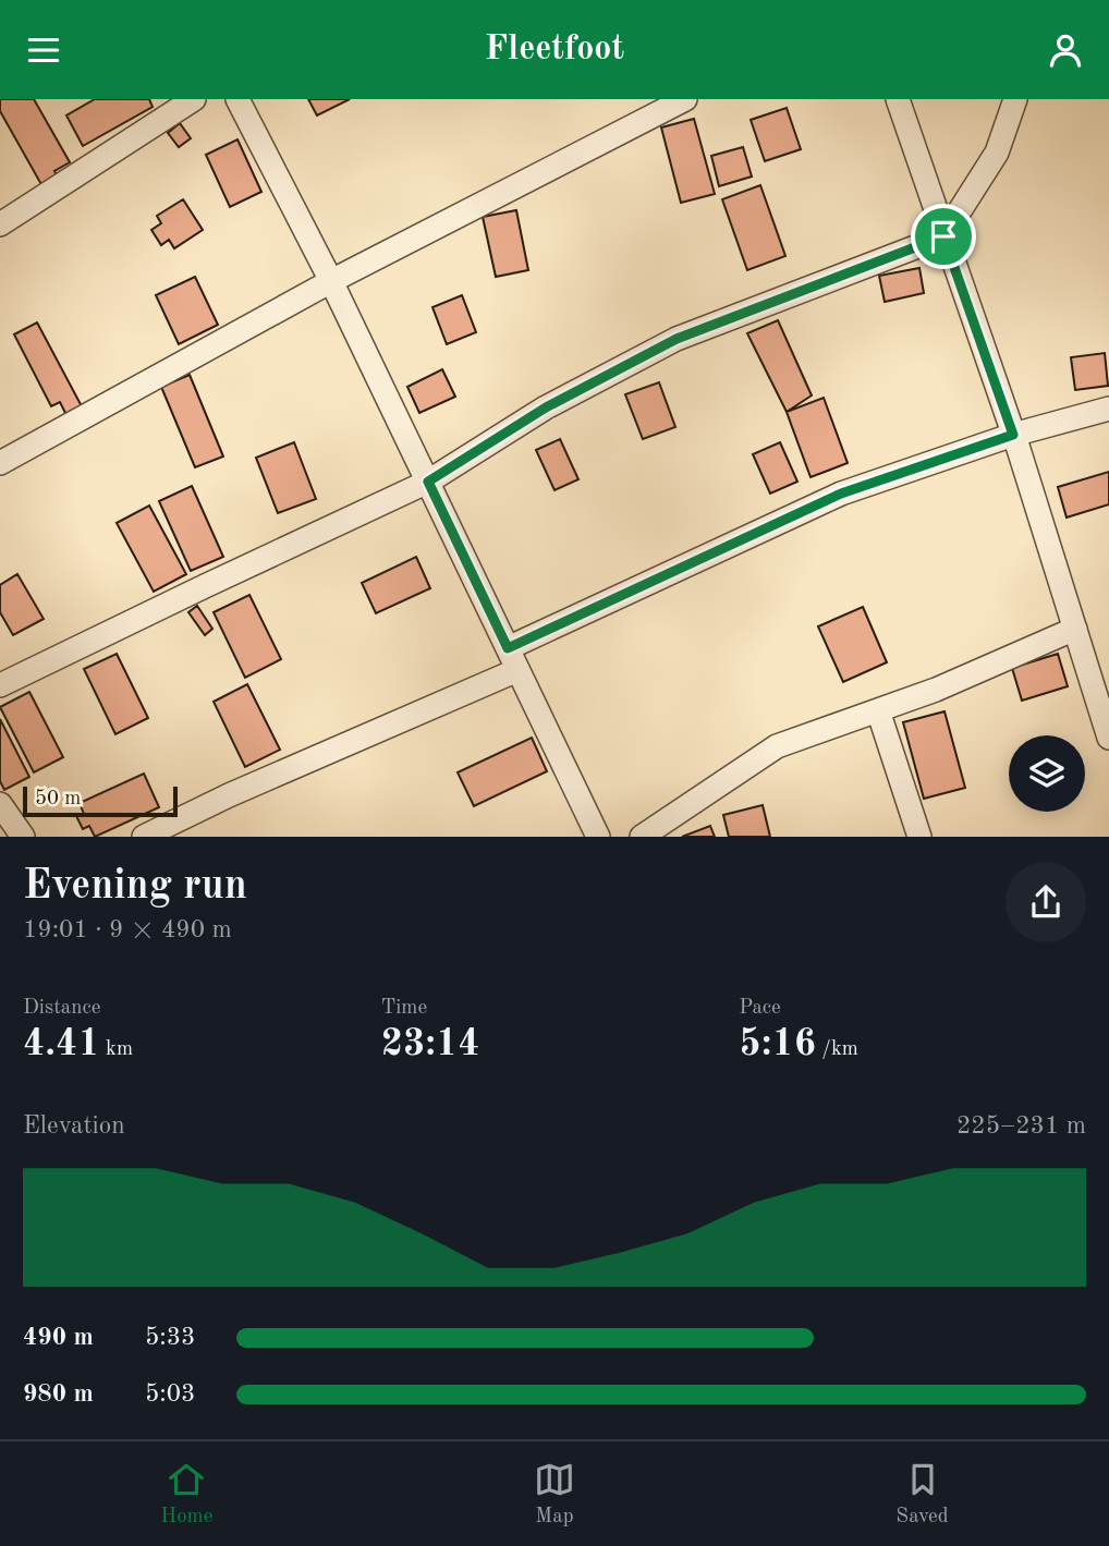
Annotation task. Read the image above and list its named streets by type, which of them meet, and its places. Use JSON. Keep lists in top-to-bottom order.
{
  "scale_bar": "50 m",
  "page": {
    "header": "Fleetfoot",
    "scale": "50 m",
    "heading": ["Evening run", "19:01 · 9 × 490 m"],
    "stats": [
      ["Distance", "4.41 km"],
      ["Time", "23:14"],
      ["Pace", "5:16 /km"]
    ],
    "chart": ["Elevation", "225–231 m"],
    "list": [
      {
        "name": "490 m",
        "note": "5:33"
      },
      {
        "name": "980 m",
        "note": "5:03"
      }
    ],
    "tabs": ["Home", "Map", "Saved"]
  }
}
